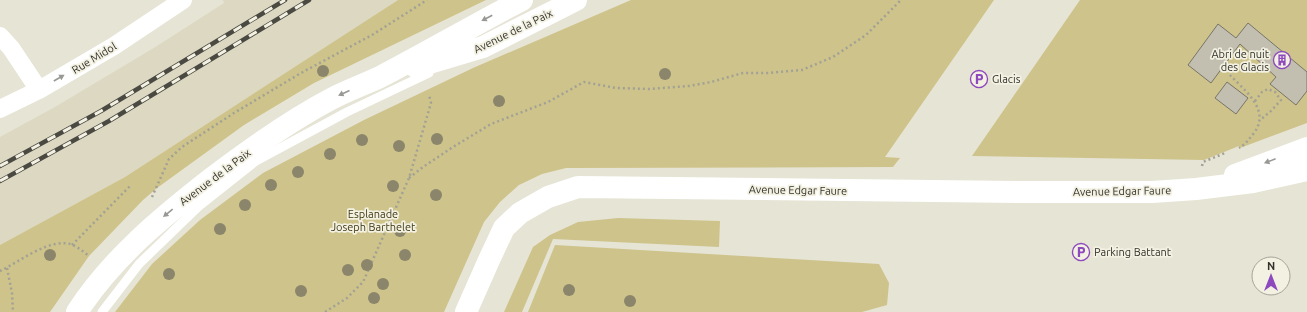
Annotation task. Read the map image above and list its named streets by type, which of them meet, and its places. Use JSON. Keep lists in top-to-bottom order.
{
  "streets": {
    "main road": ["Avenue de la Paix", "Avenue Edgar Faure"],
    "street": ["Rue Midol"]
  },
  "one_way": ["Avenue de la Paix", "Rue Midol"],
  "parks": ["Esplanade Joseph Barthelet"],
  "places": {
    "building": ["Abri de nuit des Glacis"],
    "parking": ["Glacis", "Parking Battant"]
  },
  "north": "top"
}
